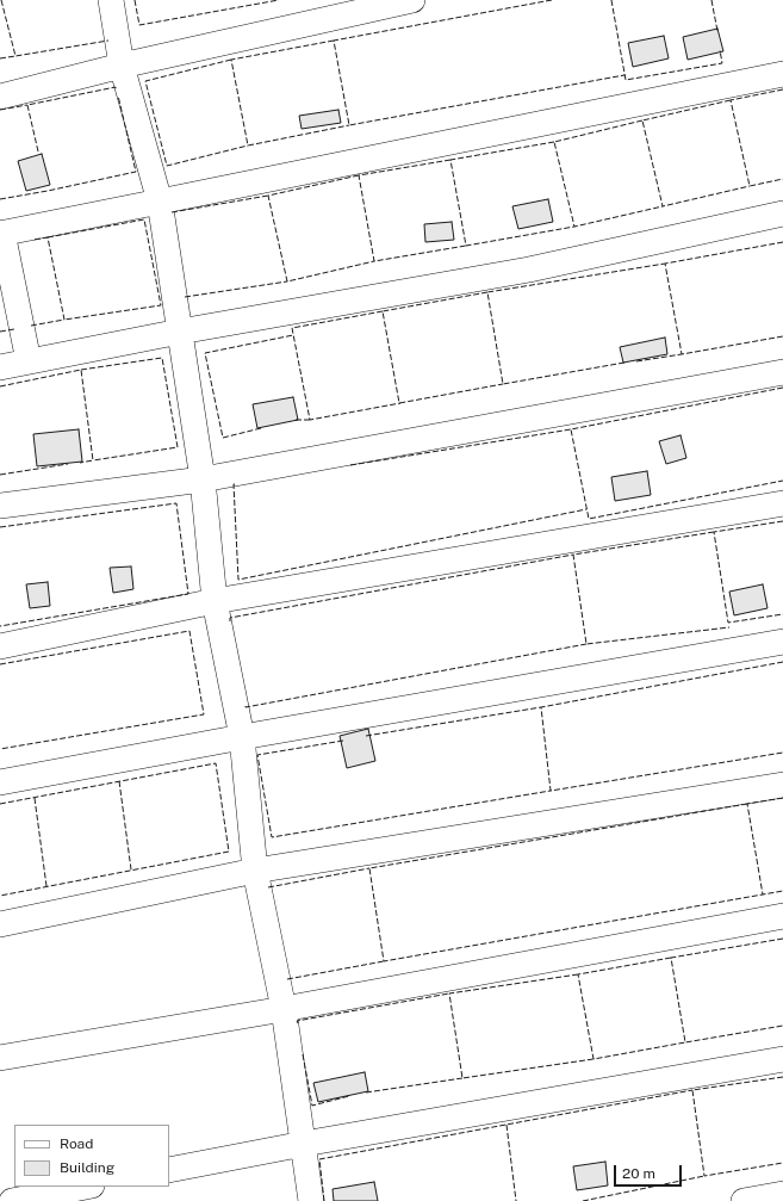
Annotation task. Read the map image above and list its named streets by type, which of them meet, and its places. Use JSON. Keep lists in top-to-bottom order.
{
  "legend": ["Road", "Building"],
  "scale_bar": "20 m"
}
